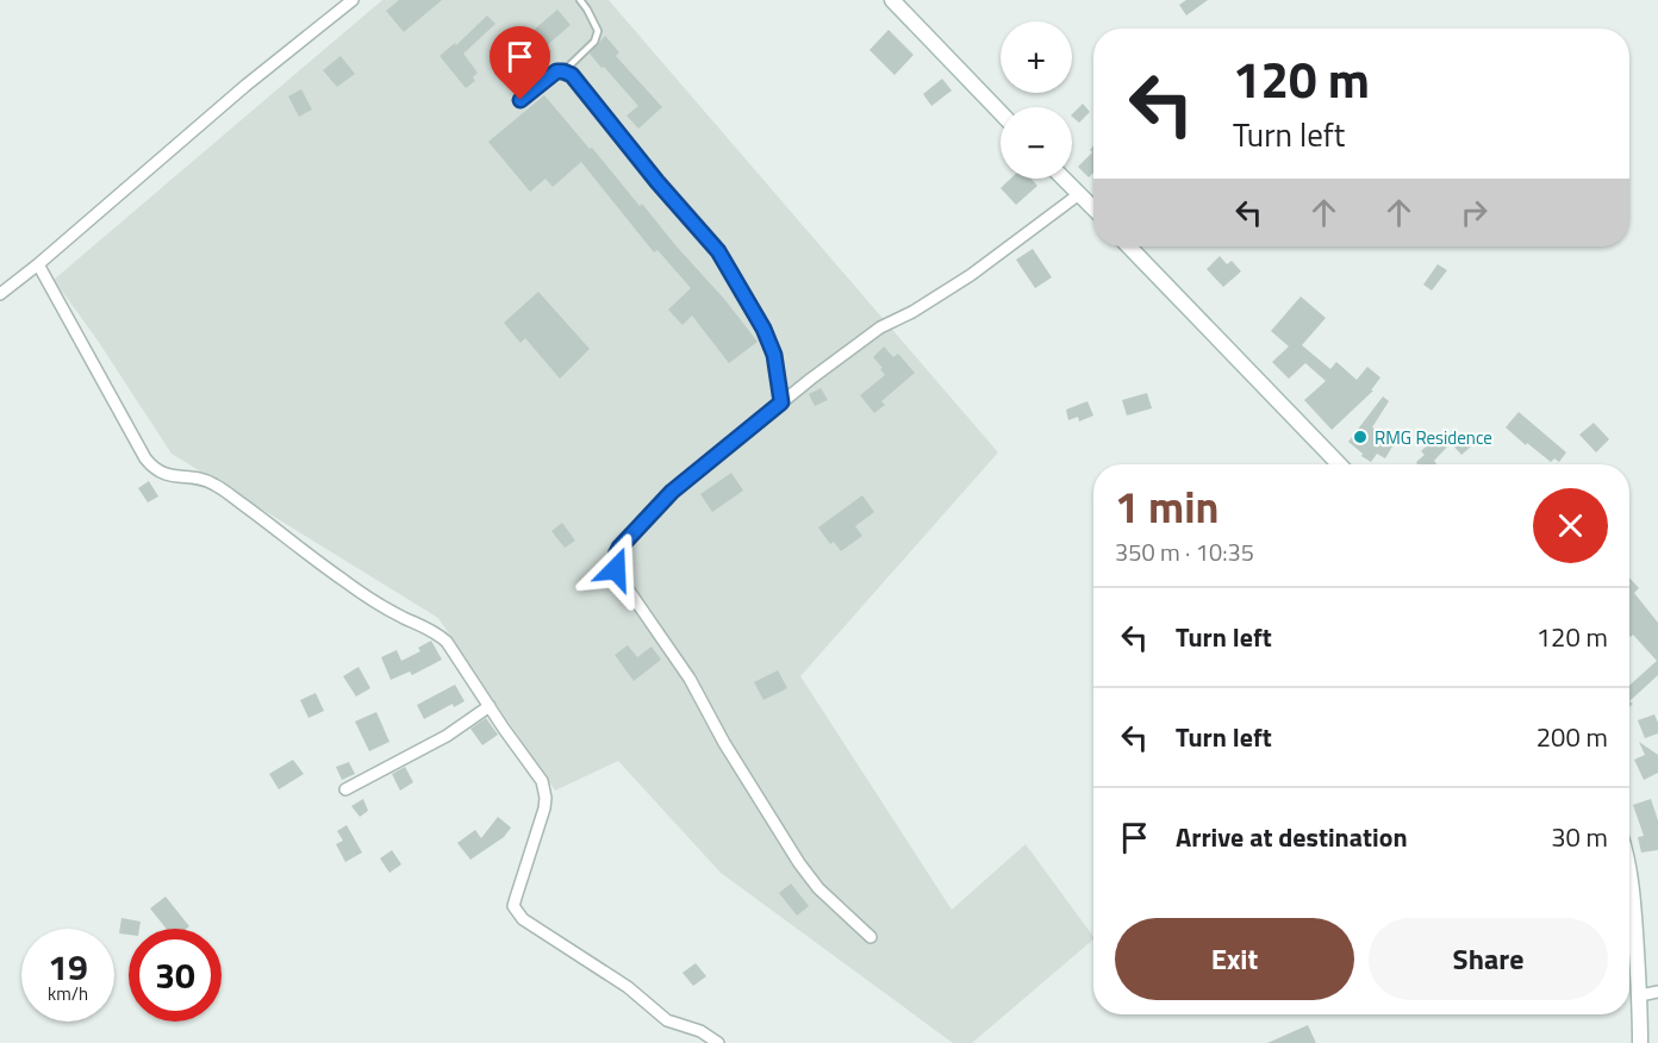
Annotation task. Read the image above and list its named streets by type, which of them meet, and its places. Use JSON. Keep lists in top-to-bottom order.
{
  "places": ["RMG Residence"],
  "page": {
    "map_buttons": ["+", "−"],
    "turn": ["120 m", "Turn left"],
    "heading": ["1 min", "350 m · 10:35"],
    "list": [
      {
        "name": "Turn left",
        "value": "120 m"
      },
      {
        "name": "Turn left",
        "value": "200 m"
      },
      {
        "name": "Arrive at destination",
        "value": "30 m"
      }
    ],
    "buttons": ["Exit", "Share"],
    "speed": "19 km/h",
    "limit": "30"
  }
}
